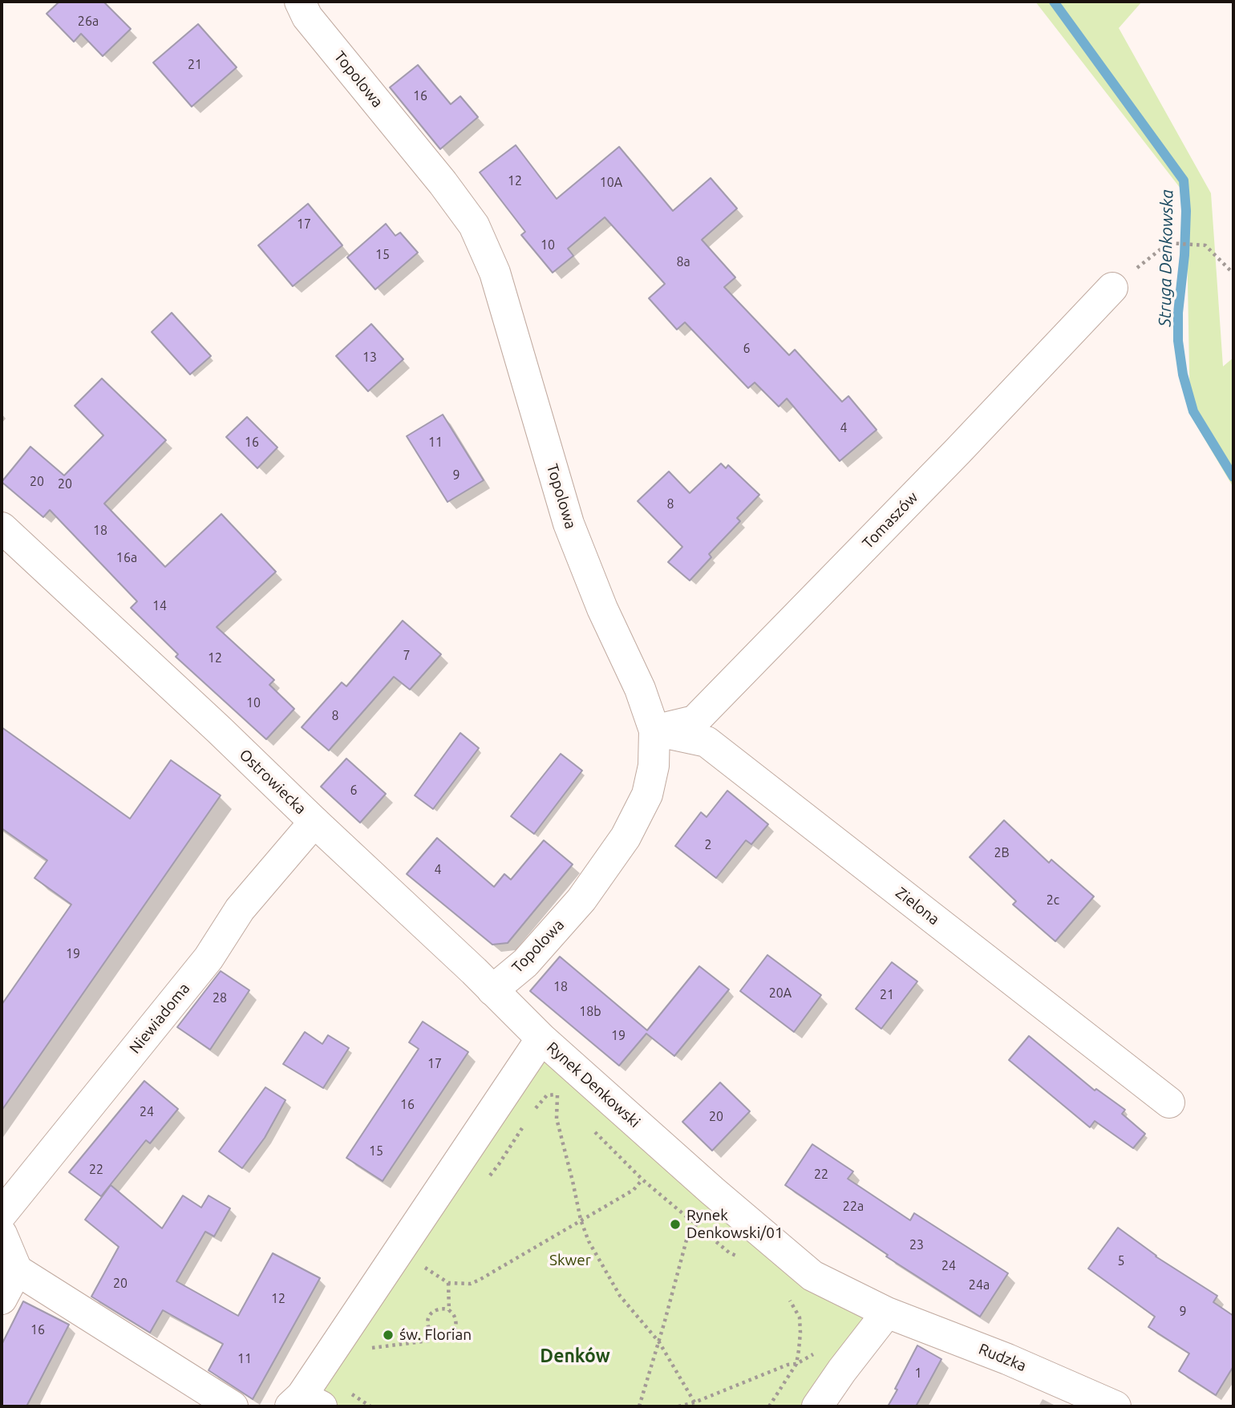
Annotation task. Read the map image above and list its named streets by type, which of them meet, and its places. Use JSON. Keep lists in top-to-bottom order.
{
  "streets": {
    "street": [
      "Topolowa",
      "Tomaszów",
      "Ostrowiecka",
      "Zielona",
      "Niewiadoma",
      "Rynek Denkowski",
      "Rudzka"
    ]
  },
  "crossings": [
    ["Topolowa", "Tomaszów"],
    ["Topolowa", "Ostrowiecka"],
    ["Topolowa", "Zielona"],
    ["Tomaszów", "Zielona"],
    ["Ostrowiecka", "Niewiadoma"],
    ["Ostrowiecka", "Rynek Denkowski"],
    ["Rynek Denkowski", "Rudzka"]
  ],
  "districts": ["Denków"],
  "water": ["Struga Denkowska"],
  "parks": ["Skwer"],
  "places": ["Rynek Denkowski/01", "św. Florian"],
  "house_numbers": [
    "26a",
    "21",
    "16",
    "12",
    "10A",
    "17",
    "10",
    "15",
    "8a",
    "6",
    "13",
    "4",
    "16",
    "11",
    "9",
    "20",
    "20",
    "8",
    "18",
    "16a",
    "14",
    "7",
    "12",
    "10",
    "8",
    "6",
    "2",
    "2B",
    "4",
    "2c",
    "19",
    "18",
    "20A",
    "21",
    "28",
    "18b",
    "19",
    "17",
    "16",
    "24",
    "20",
    "15",
    "22",
    "22",
    "22a",
    "23",
    "5",
    "24",
    "20",
    "24a",
    "12",
    "9",
    "16",
    "11",
    "1"
  ]
}
